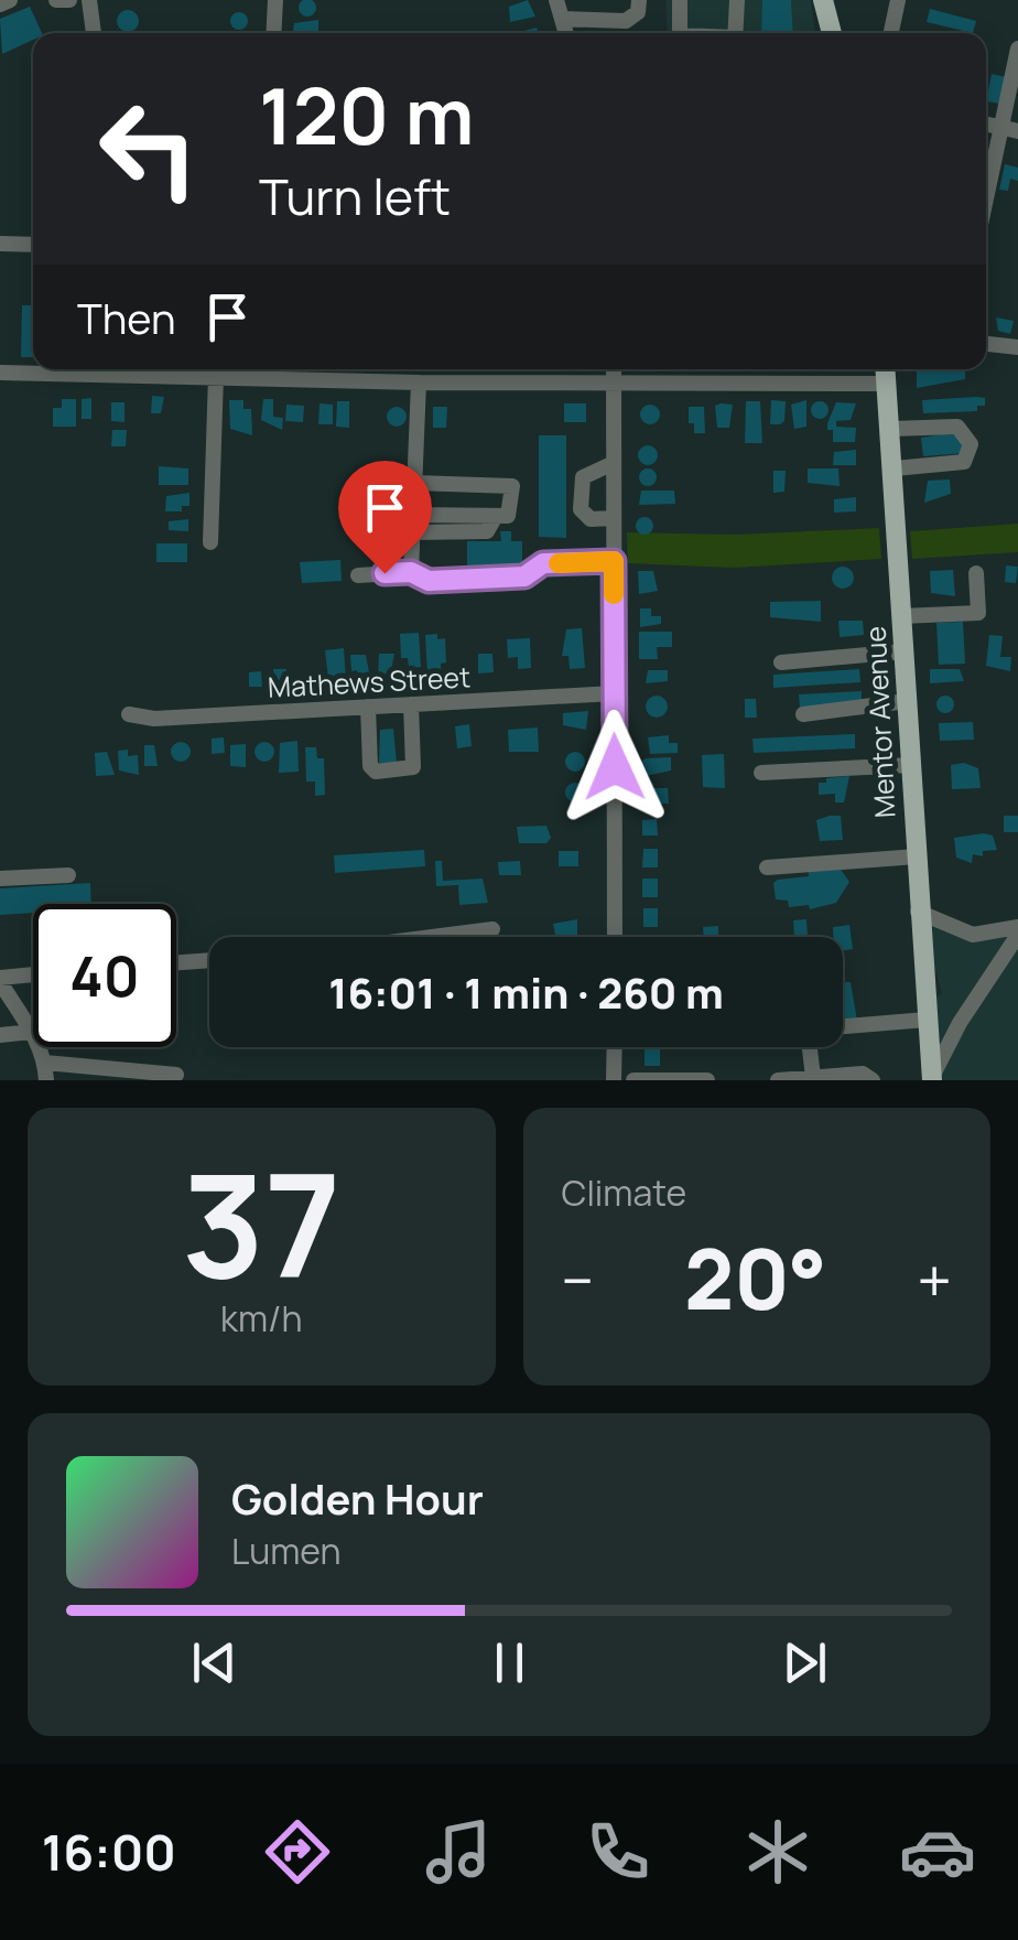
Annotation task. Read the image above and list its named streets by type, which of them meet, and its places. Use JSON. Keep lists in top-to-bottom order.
{
  "streets": {
    "main road": ["Mentor Avenue"],
    "street": ["Mathews Street"]
  },
  "page": {
    "turn": ["120 m", "Turn left"],
    "then": "Then",
    "limit": "40",
    "trip": "16:01 · 1 min · 260 m",
    "tile": [
      ["37", "km/h"],
      "Climate"
    ],
    "heat": ["−", "20°", "+"],
    "song": ["Golden Hour", "Lumen"],
    "tabs": "16:00"
  }
}
